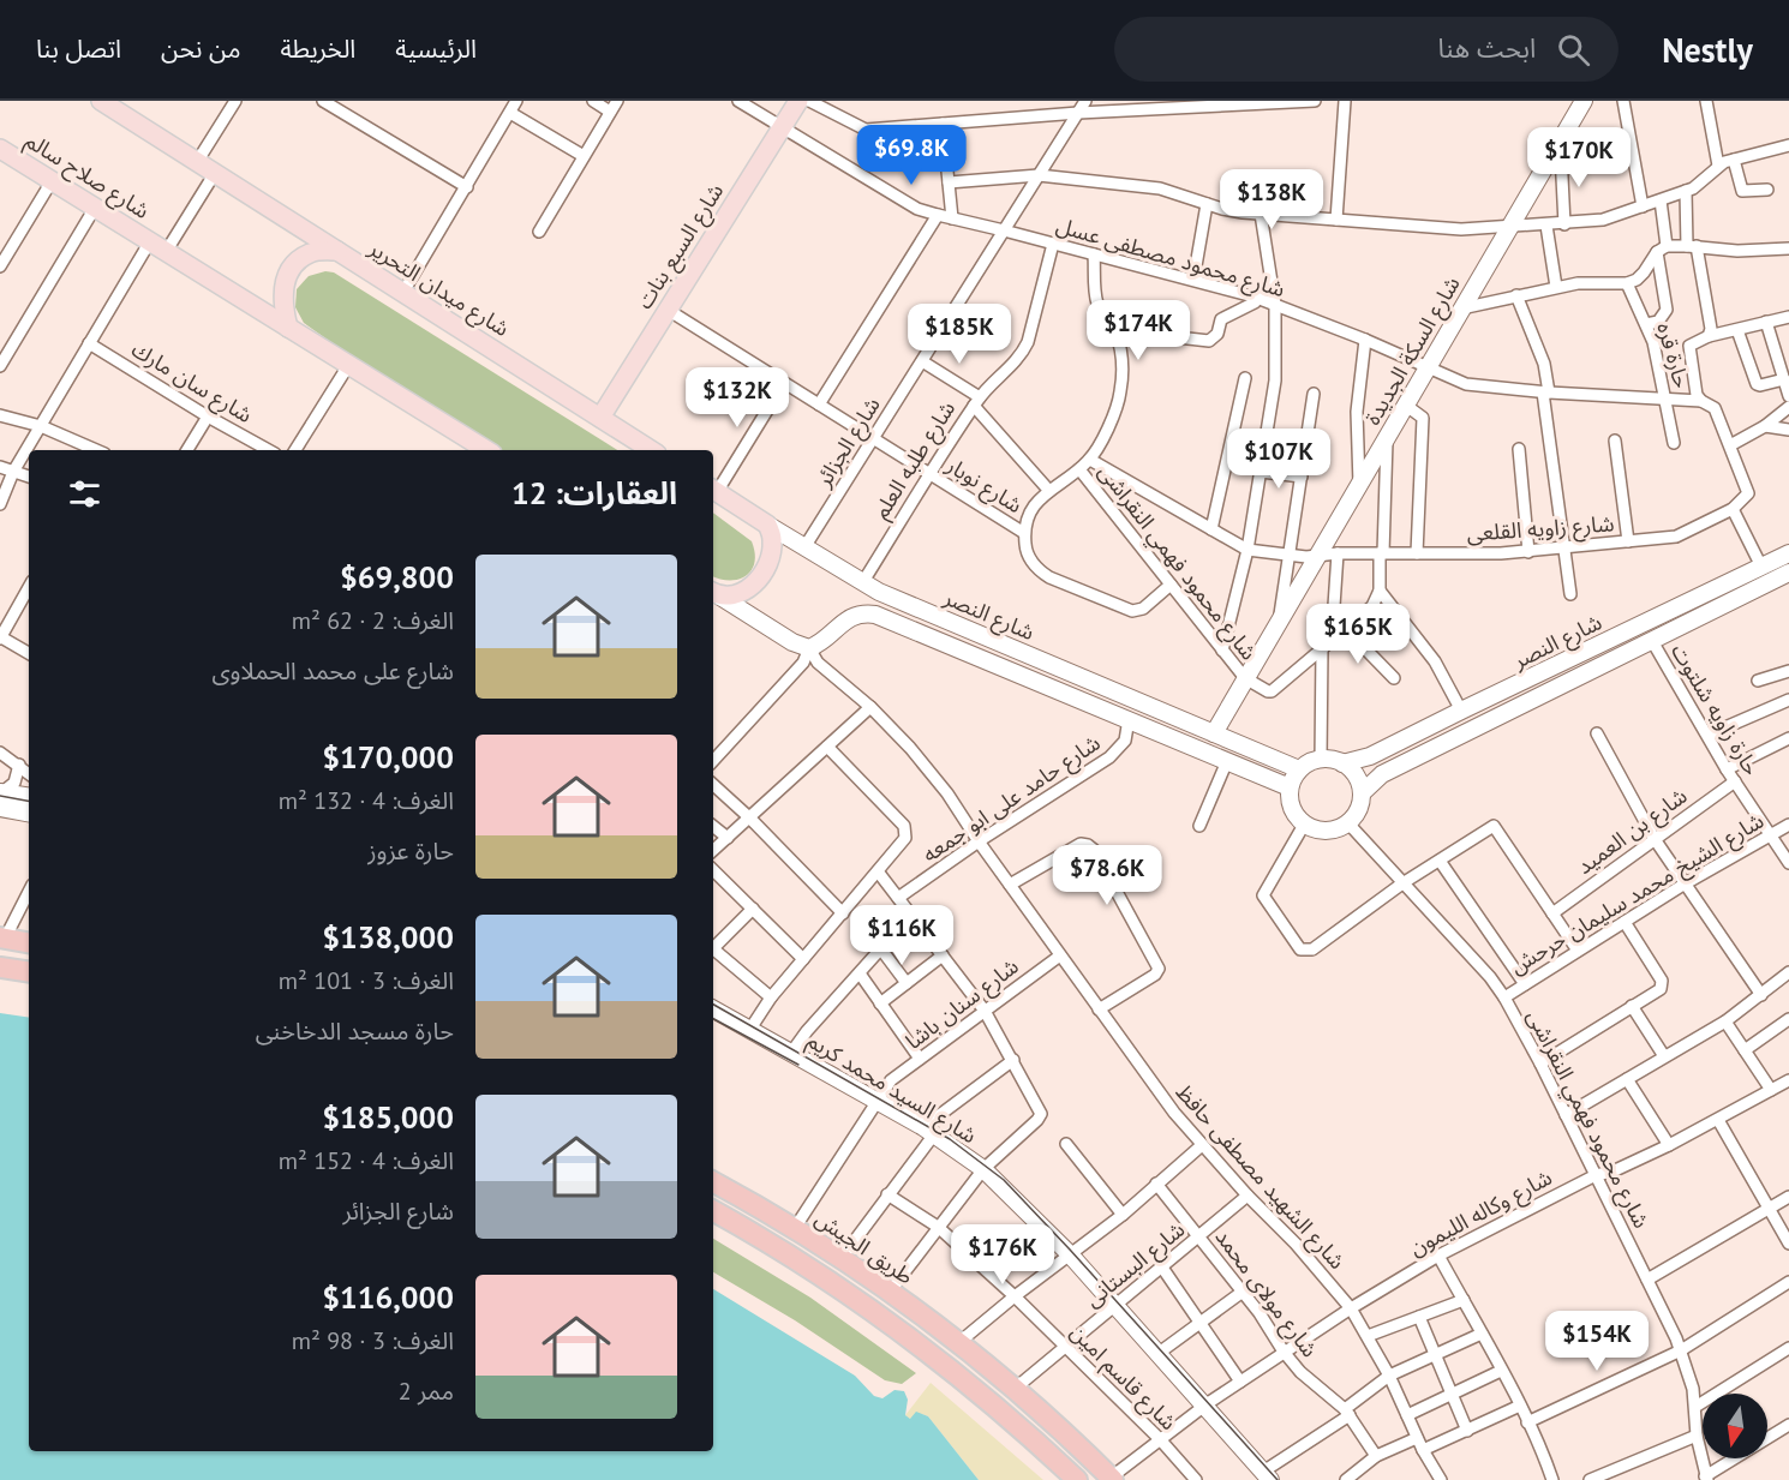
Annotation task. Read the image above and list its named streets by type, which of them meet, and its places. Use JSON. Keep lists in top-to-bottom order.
{
  "streets": {
    "highway": ["طريق الجيش"],
    "main road": [
      "شارع صلاح سالم",
      "شارع السبع بنات",
      "شارع ميدان التحرير",
      "شارع السكة الجديدة",
      "شارع النصر",
      "شارع السيد محمد كريم"
    ],
    "street": [
      "شارع محمود مصطفى عسل",
      "حارة قره",
      "شارع سان مارك",
      "شارع الجزائر",
      "شارع طلبه العلم",
      "شارع نوبار",
      "شارع زاويه القلعى",
      "شارع محمود فهمي النقراشى",
      "حارة زاويه شلتوت",
      "شارع حامد على ابو جمعه",
      "شارع بن العميد",
      "شارع الشيخ محمد سليمان حرحش",
      "شارع سنان باشا",
      "شارع الشهيد مصطفى حافظ",
      "شارع وكاله الليمون",
      "شارع البستانى",
      "شارع مولاى محمد",
      "شارع قاسم امين"
    ]
  },
  "crossings": [
    ["شارع السبع بنات", "شارع محمود مصطفى عسل"],
    ["شارع السبع بنات", "شارع ميدان التحرير"],
    ["شارع السبع بنات", "شارع نوبار"],
    ["شارع محمود مصطفى عسل", "شارع السكة الجديدة"],
    ["شارع محمود مصطفى عسل", "حارة قره"],
    ["شارع محمود مصطفى عسل", "شارع الجزائر"],
    ["شارع محمود مصطفى عسل", "شارع طلبه العلم"],
    ["شارع السكة الجديدة", "شارع زاويه القلعى"],
    ["شارع السكة الجديدة", "شارع محمود فهمي النقراشى"],
    ["شارع السكة الجديدة", "شارع النصر"],
    ["شارع الجزائر", "شارع نوبار"],
    ["شارع طلبه العلم", "شارع نوبار"],
    ["شارع طلبه العلم", "شارع النصر"],
    ["شارع محمود فهمي النقراشى", "شارع النصر"],
    ["شارع محمود فهمي النقراشى", "شارع الشيخ محمد سليمان حرحش"],
    ["شارع محمود فهمي النقراشى", "شارع وكاله الليمون"],
    ["شارع النصر", "حارة زاويه شلتوت"],
    ["شارع النصر", "شارع حامد على ابو جمعه"],
    ["حارة زاويه شلتوت", "شارع بن العميد"],
    ["حارة زاويه شلتوت", "شارع الشيخ محمد سليمان حرحش"],
    ["شارع حامد على ابو جمعه", "شارع الشهيد مصطفى حافظ"],
    ["شارع سنان باشا", "شارع السيد محمد كريم"],
    ["شارع سنان باشا", "شارع الشهيد مصطفى حافظ"],
    ["شارع سنان باشا", "طريق الجيش"],
    ["شارع السيد محمد كريم", "شارع وكاله الليمون"],
    ["شارع السيد محمد كريم", "شارع البستانى"],
    ["شارع الشهيد مصطفى حافظ", "شارع وكاله الليمون"],
    ["شارع الشهيد مصطفى حافظ", "شارع البستانى"],
    ["شارع وكاله الليمون", "طريق الجيش"],
    ["شارع وكاله الليمون", "شارع مولاى محمد"],
    ["شارع وكاله الليمون", "شارع قاسم امين"],
    ["طريق الجيش", "شارع البستانى"],
    ["شارع البستانى", "شارع مولاى محمد"],
    ["شارع البستانى", "شارع قاسم امين"]
  ],
  "north": "bottom",
  "page": {
    "header": "Nestly",
    "search": "ابحث هنا",
    "nav": [
      "الرئيسية",
      "الخريطة",
      "من نحن",
      "اتصل بنا"
    ],
    "price": [
      "$69.8K",
      "$170K",
      "$138K",
      "$174K",
      "$185K",
      "$132K",
      "$107K",
      "$165K",
      "$78.6K",
      "$116K",
      "$176K",
      "$154K"
    ],
    "heading": "العقارات: 12",
    "list": [
      {
        "name": "$69,800",
        "note": "الغرف: 2 · 62 m² · شارع على محمد الحملاوى"
      },
      {
        "name": "$170,000",
        "note": "الغرف: 4 · 132 m² · حارة عزوز"
      },
      {
        "name": "$138,000",
        "note": "الغرف: 3 · 101 m² · حارة مسجد الدخاخنى"
      },
      {
        "name": "$185,000",
        "note": "الغرف: 4 · 152 m² · شارع الجزائر"
      },
      {
        "name": "$116,000",
        "note": "الغرف: 3 · 98 m² · ممر 2"
      }
    ]
  }
}
